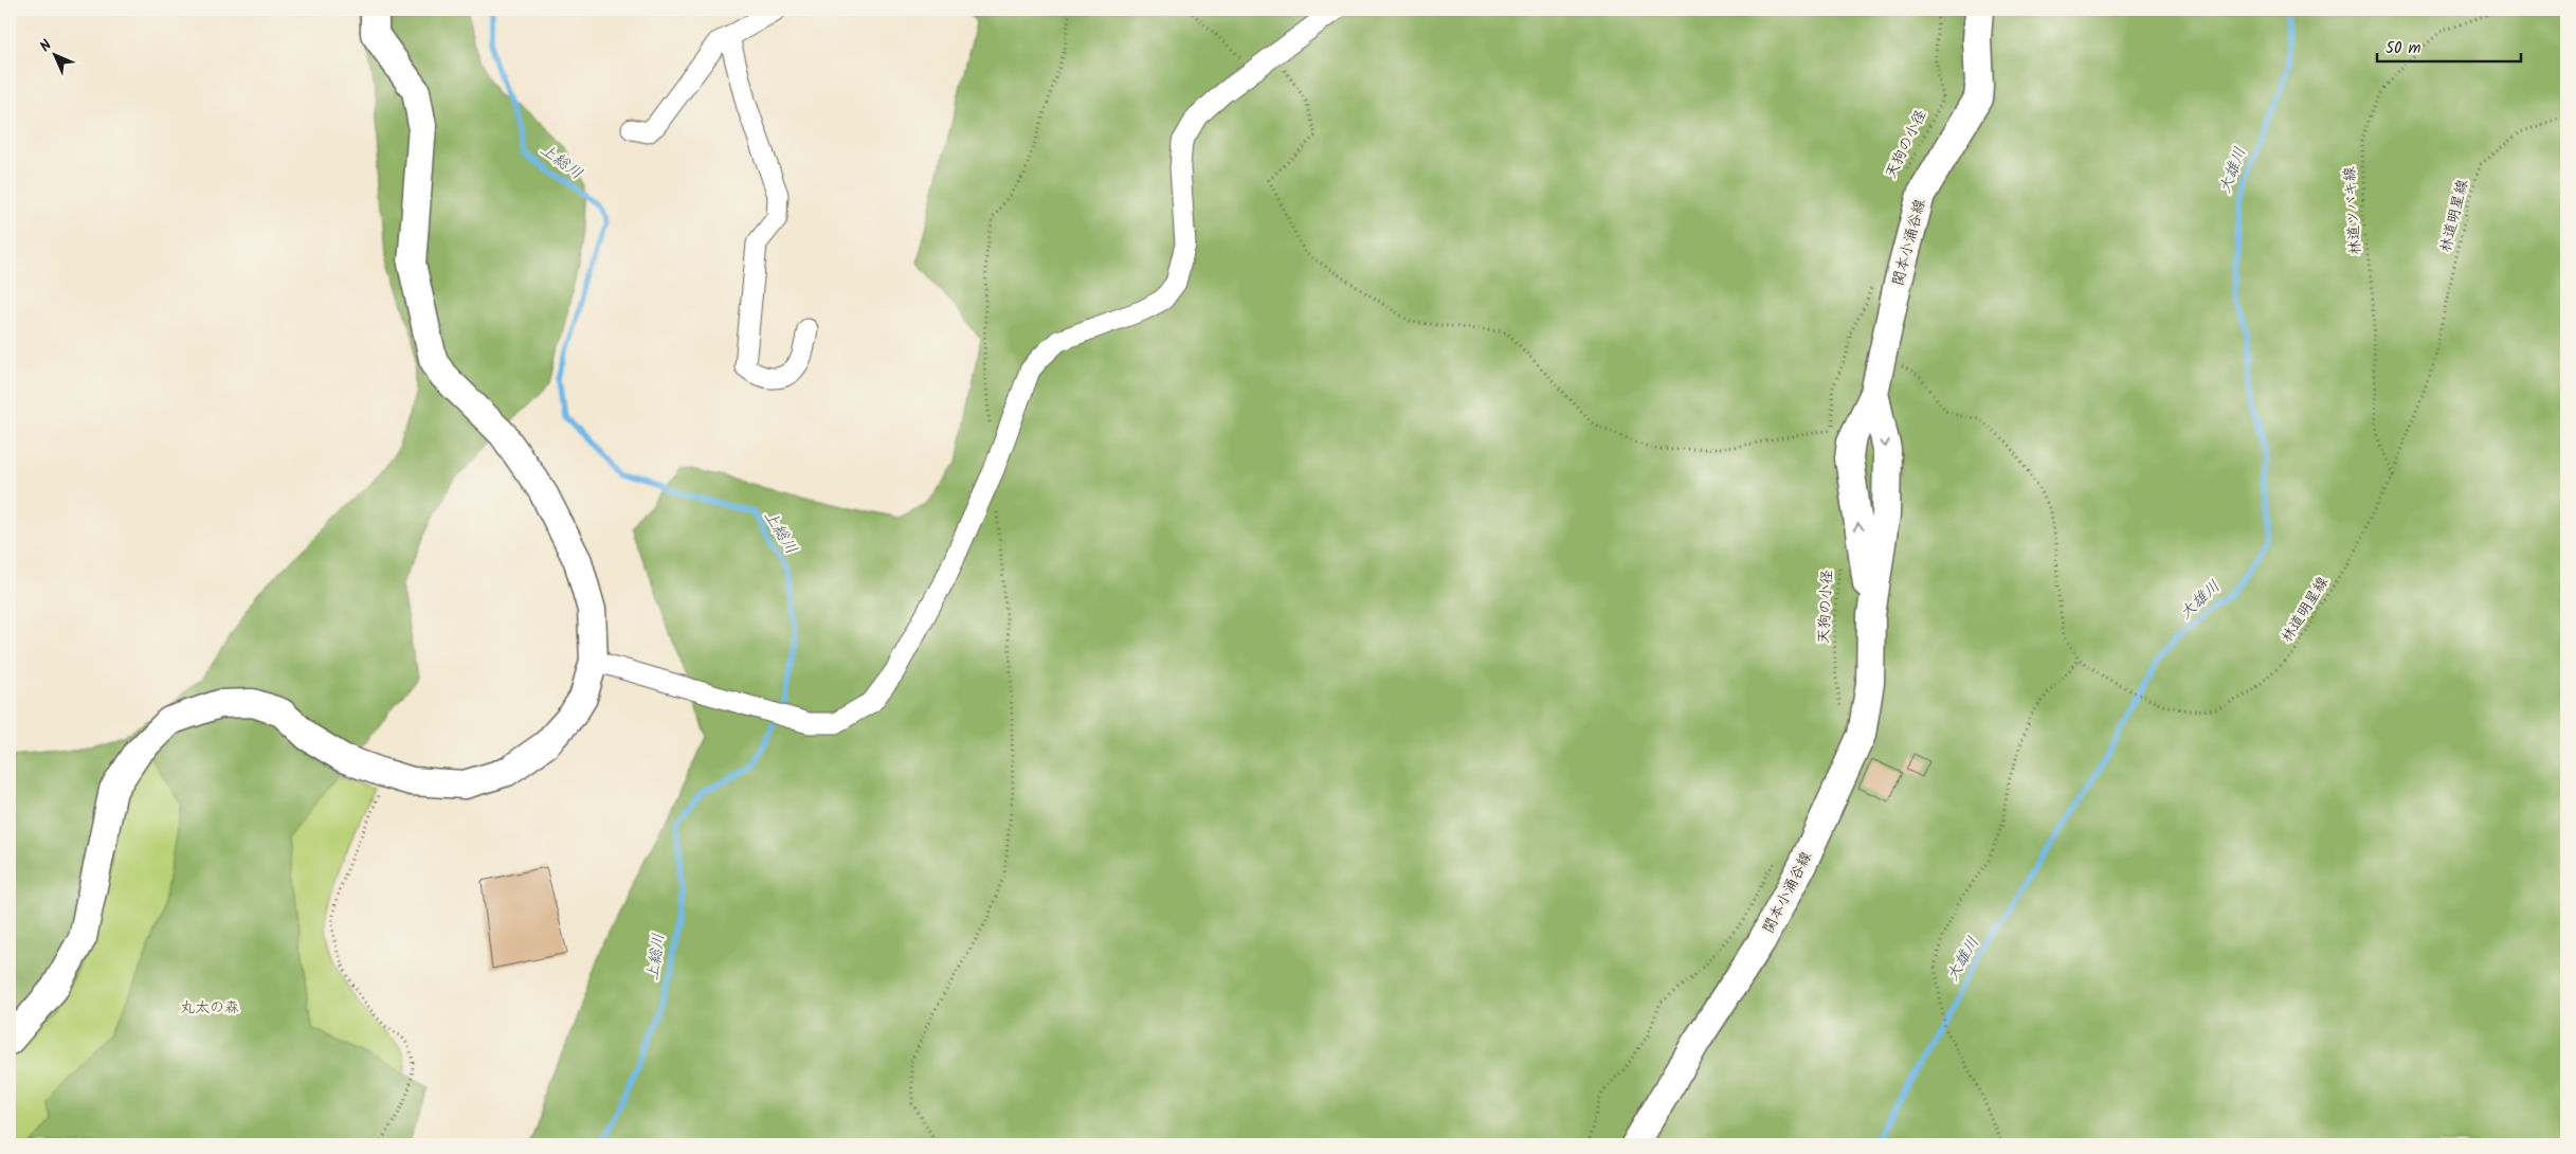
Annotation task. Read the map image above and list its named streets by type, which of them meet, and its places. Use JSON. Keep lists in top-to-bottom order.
{
  "streets": {
    "street": ["関本小涌谷線"],
    "path": ["天狗の小径", "林道ツバキ線", "林道明星線"]
  },
  "crossings": [
    ["林道ツバキ線", "林道明星線"],
    ["林道明星線", "関本小涌谷線"]
  ],
  "water": ["上総川", "大雄川"],
  "parks": ["丸太の森"],
  "scale_bar": "50 m",
  "north": "top left"
}
